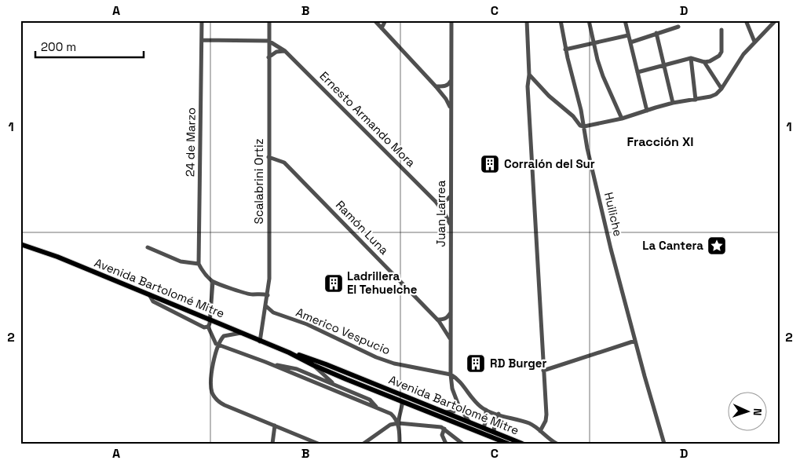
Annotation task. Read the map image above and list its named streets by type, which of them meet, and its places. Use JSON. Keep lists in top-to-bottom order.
{
  "streets": {
    "main road": ["Avenida Bartolomé Mitre"],
    "street": [
      "Ernesto Armando Mora",
      "24 de Marzo",
      "Scalabrini Ortiz",
      "Juan Larrea",
      "Huiliche",
      "Ramón Luna",
      "Americo Vespucio"
    ]
  },
  "crossings": [
    ["Ernesto Armando Mora", "Scalabrini Ortiz"],
    ["Ernesto Armando Mora", "Juan Larrea"],
    ["Scalabrini Ortiz", "Ramón Luna"],
    ["Scalabrini Ortiz", "Avenida Bartolomé Mitre"],
    ["Scalabrini Ortiz", "Americo Vespucio"],
    ["Juan Larrea", "Ramón Luna"],
    ["Juan Larrea", "Avenida Bartolomé Mitre"],
    ["Juan Larrea", "Americo Vespucio"]
  ],
  "districts": ["Fracción XI"],
  "places": {
    "building": ["Corralón del Sur", "Ladrillera El Tehuelche", "RD Burger"],
    "place": ["La Cantera"]
  },
  "scale_bar": "200 m",
  "north": "right",
  "grid": {
    "columns": [
      "A",
      "B",
      "C",
      "D"
    ],
    "rows": ["1", "2"]
  }
}
